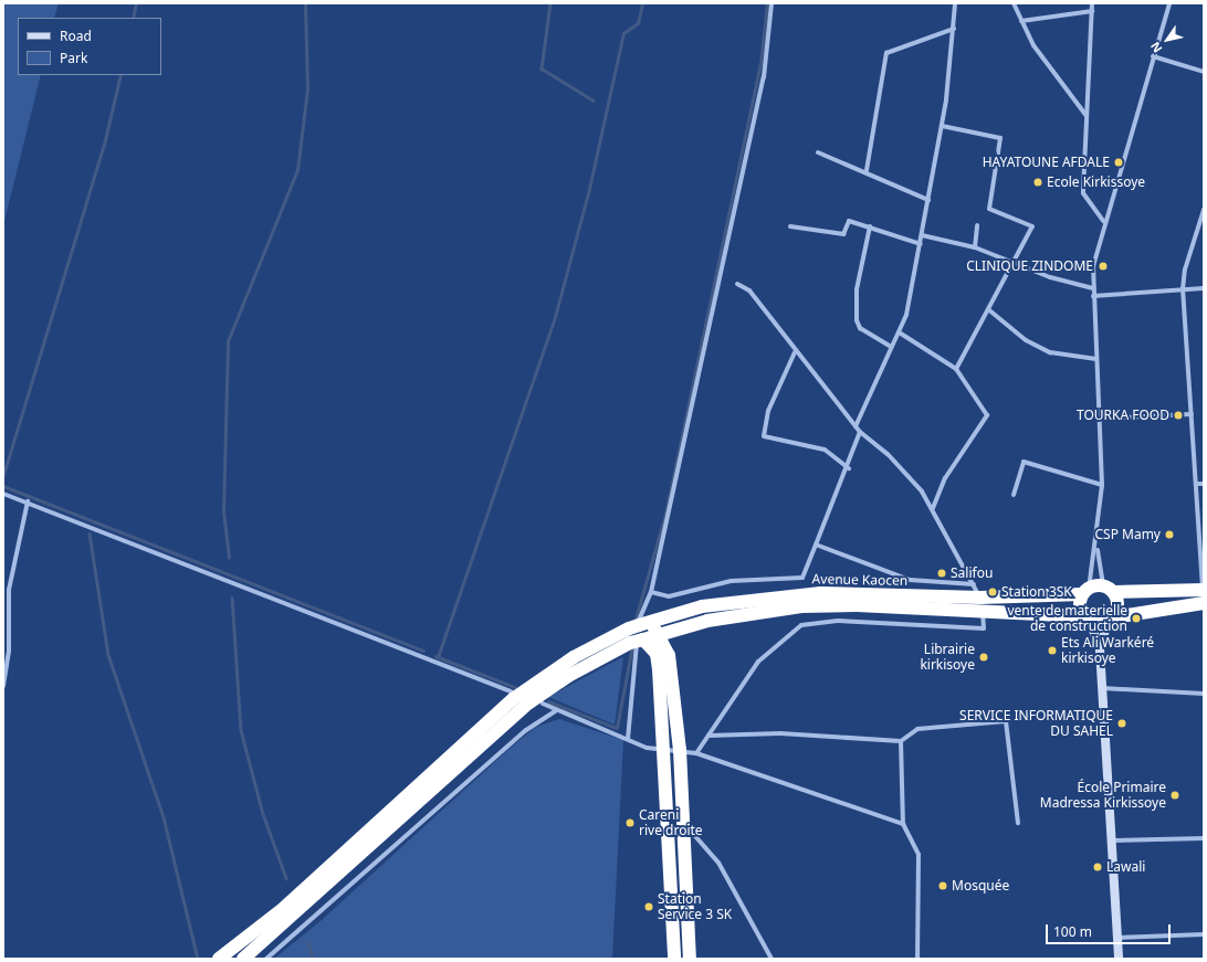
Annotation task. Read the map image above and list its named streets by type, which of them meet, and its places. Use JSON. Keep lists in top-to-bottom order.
{
  "streets": {
    "highway": ["Avenue Kaocen"]
  },
  "places": [
    "HAYATOUNE AFDALE",
    "Ecole Kirkissoye",
    "CLINIQUE ZINDOME",
    "TOURKA FOOD",
    "CSP Mamy",
    "Salifou",
    "Station 3SK",
    "vente de materielle de construction",
    "Ets Ali Warkéré kirkisoye",
    "Librairie kirkisoye",
    "SERVICE INFORMATIQUE DU SAHEL",
    "École Primaire Madressa Kirkissoye",
    "Careni rive droite",
    "Lawali",
    "Mosquée",
    "Station Service 3 SK"
  ],
  "legend": ["Road", "Park"],
  "scale_bar": "100 m",
  "north": "bottom left"
}
